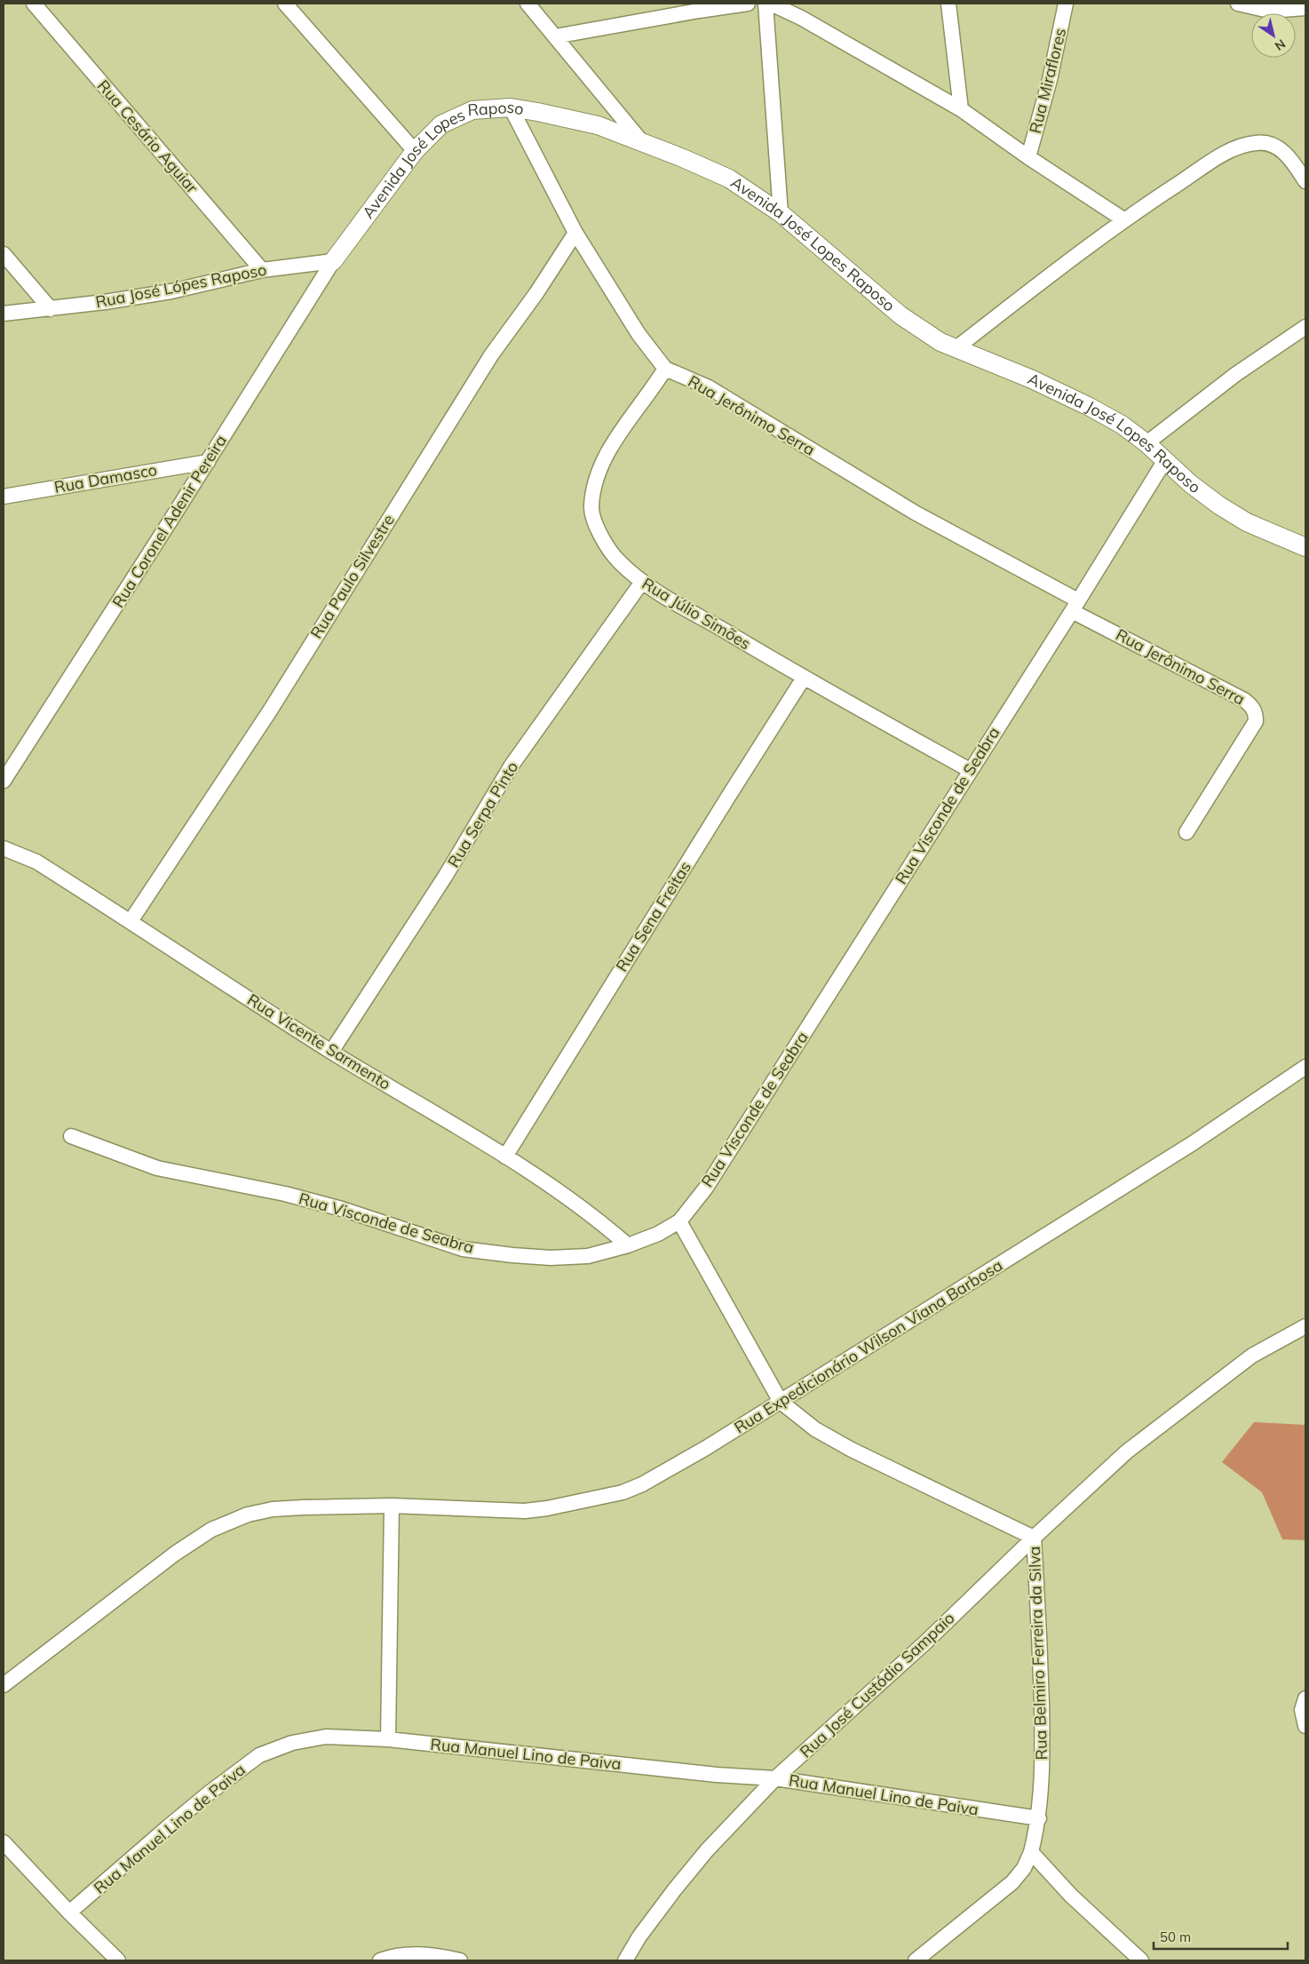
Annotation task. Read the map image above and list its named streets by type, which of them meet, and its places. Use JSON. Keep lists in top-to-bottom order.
{
  "streets": {
    "street": [
      "Rua Miraflores",
      "Rua Cesário Aguiar",
      "Avenida José Lopes Raposo",
      "Rua José Lópes Raposo",
      "Rua Jerônimo Serra",
      "Rua Damasco",
      "Rua Coronel Adenir Pereira",
      "Rua Paulo Silvestre",
      "Rua Júlio Simões",
      "Rua Visconde de Seabra",
      "Rua Serpa Pinto",
      "Rua Sena Freitas",
      "Rua Vicente Sarmento",
      "Rua Expedicionário Wilson Viana Barbosa",
      "Rua Belmiro Ferreira da Silva",
      "Rua José Custódio Sampaio",
      "Rua Manuel Lino de Paiva"
    ]
  },
  "crossings": [
    ["Rua Cesário Aguiar", "Rua José Lópes Raposo"],
    ["Avenida José Lopes Raposo", "Rua José Lópes Raposo"],
    ["Avenida José Lopes Raposo", "Rua Coronel Adenir Pereira"],
    ["Avenida José Lopes Raposo", "Rua Visconde de Seabra"],
    ["Rua José Lópes Raposo", "Rua Coronel Adenir Pereira"],
    ["Rua Jerônimo Serra", "Rua Júlio Simões"],
    ["Rua Jerônimo Serra", "Rua Visconde de Seabra"],
    ["Rua Damasco", "Rua Coronel Adenir Pereira"],
    ["Rua Paulo Silvestre", "Rua Vicente Sarmento"],
    ["Rua Júlio Simões", "Rua Visconde de Seabra"],
    ["Rua Júlio Simões", "Rua Serpa Pinto"],
    ["Rua Júlio Simões", "Rua Sena Freitas"],
    ["Rua Visconde de Seabra", "Rua Vicente Sarmento"],
    ["Rua Serpa Pinto", "Rua Vicente Sarmento"],
    ["Rua Sena Freitas", "Rua Vicente Sarmento"],
    ["Rua Belmiro Ferreira da Silva", "Rua José Custódio Sampaio"],
    ["Rua Belmiro Ferreira da Silva", "Rua Manuel Lino de Paiva"],
    ["Rua José Custódio Sampaio", "Rua Manuel Lino de Paiva"]
  ],
  "scale_bar": "50 m",
  "north": "bottom right"
}
